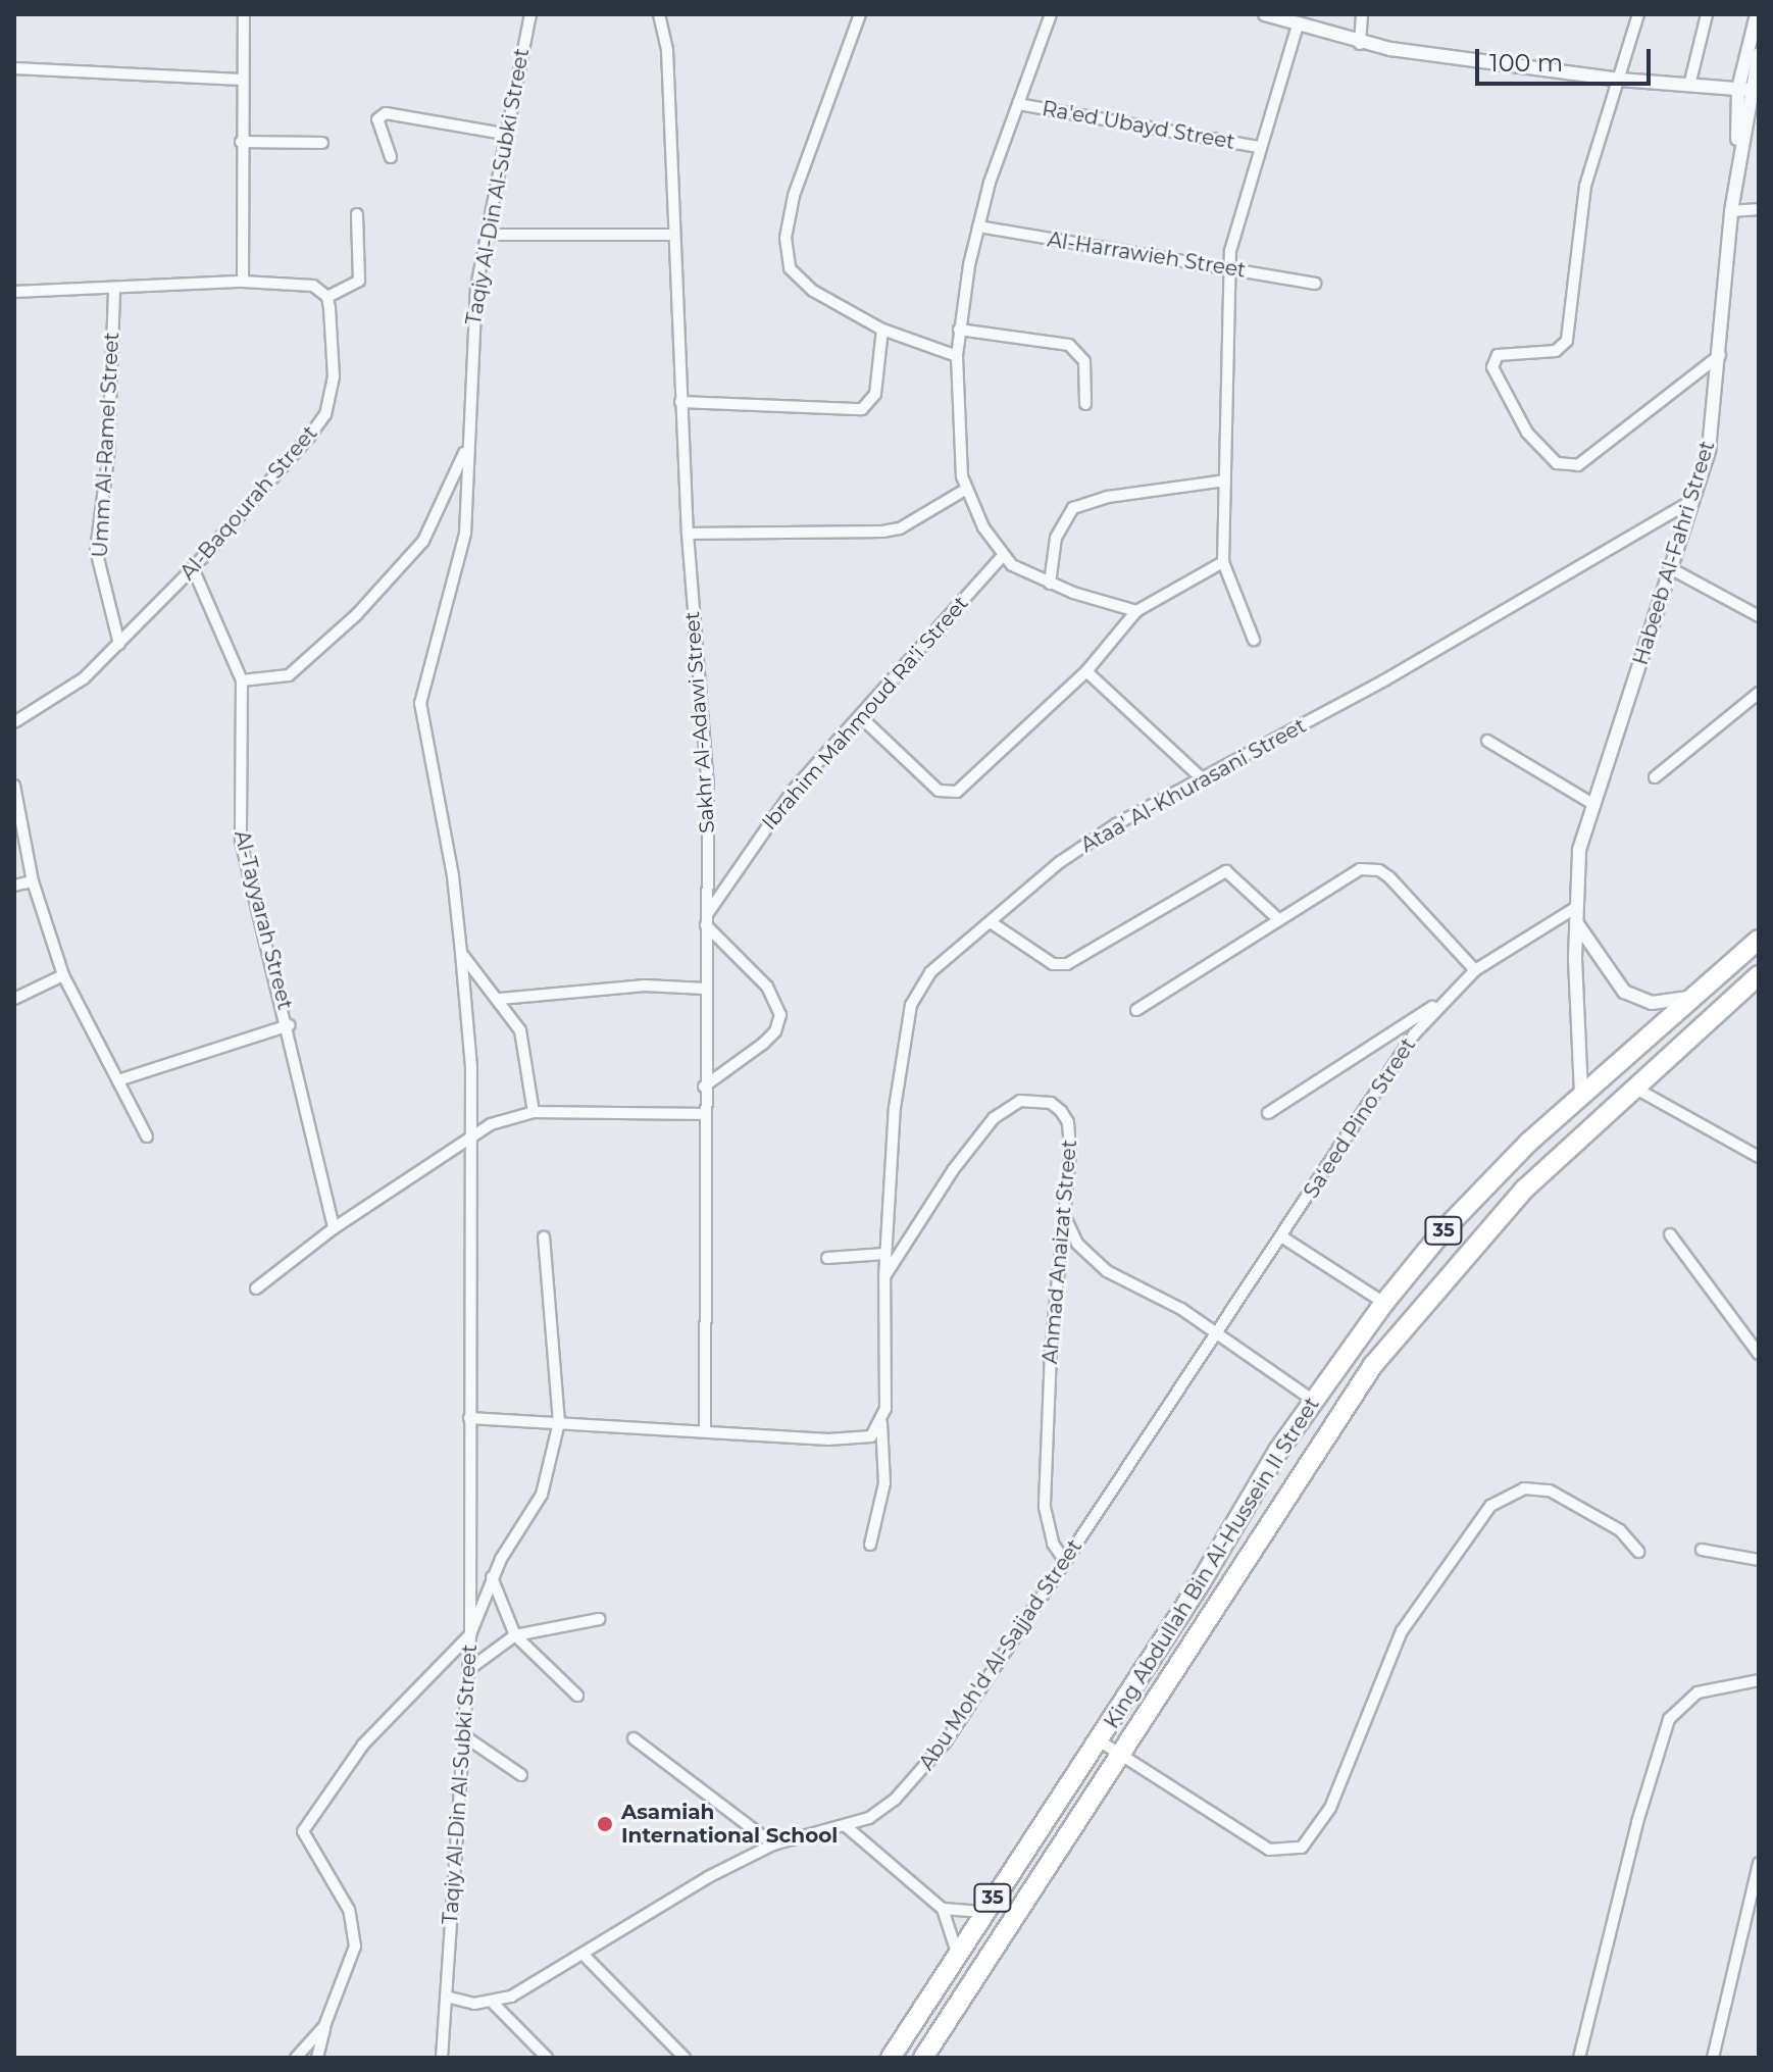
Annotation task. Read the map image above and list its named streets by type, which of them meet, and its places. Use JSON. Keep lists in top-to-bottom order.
{
  "streets": {
    "highway": ["35", "King Abdullah Bin Al-Hussein II Street"],
    "street": [
      "Ra'ed Ubayd Street",
      "Taqiy Al-Din Al-Subki Street",
      "Al-Harrawieh Street",
      "Umm Al-Ramel Street",
      "Al-Baqourah Street",
      "Habeeb Al-Fahri Street",
      "Ibrahim Mahmoud Ra'i Street",
      "Sakhr Al-Adawi Street",
      "Ataa' Al-Khurasani Street",
      "Al-Tayyarah Street",
      "Sa‘eed Pino Street",
      "Ahmad Anaizat Street",
      "Abu Moh'd Al-Sajjad Street"
    ]
  },
  "crossings": [
    ["Umm Al-Ramel Street", "Al-Baqourah Street"],
    ["Al-Baqourah Street", "Al-Tayyarah Street"],
    ["Habeeb Al-Fahri Street", "Ataa' Al-Khurasani Street"],
    ["Habeeb Al-Fahri Street", "Sa‘eed Pino Street"],
    ["Habeeb Al-Fahri Street", "King Abdullah Bin Al-Hussein II Street"],
    ["Ibrahim Mahmoud Ra'i Street", "Sakhr Al-Adawi Street"],
    ["Ataa' Al-Khurasani Street", "Ahmad Anaizat Street"],
    ["Sa‘eed Pino Street", "Abu Moh'd Al-Sajjad Street"],
    ["Ahmad Anaizat Street", "Abu Moh'd Al-Sajjad Street"]
  ],
  "places": ["Asamiah International School"],
  "scale_bar": "100 m"
}
